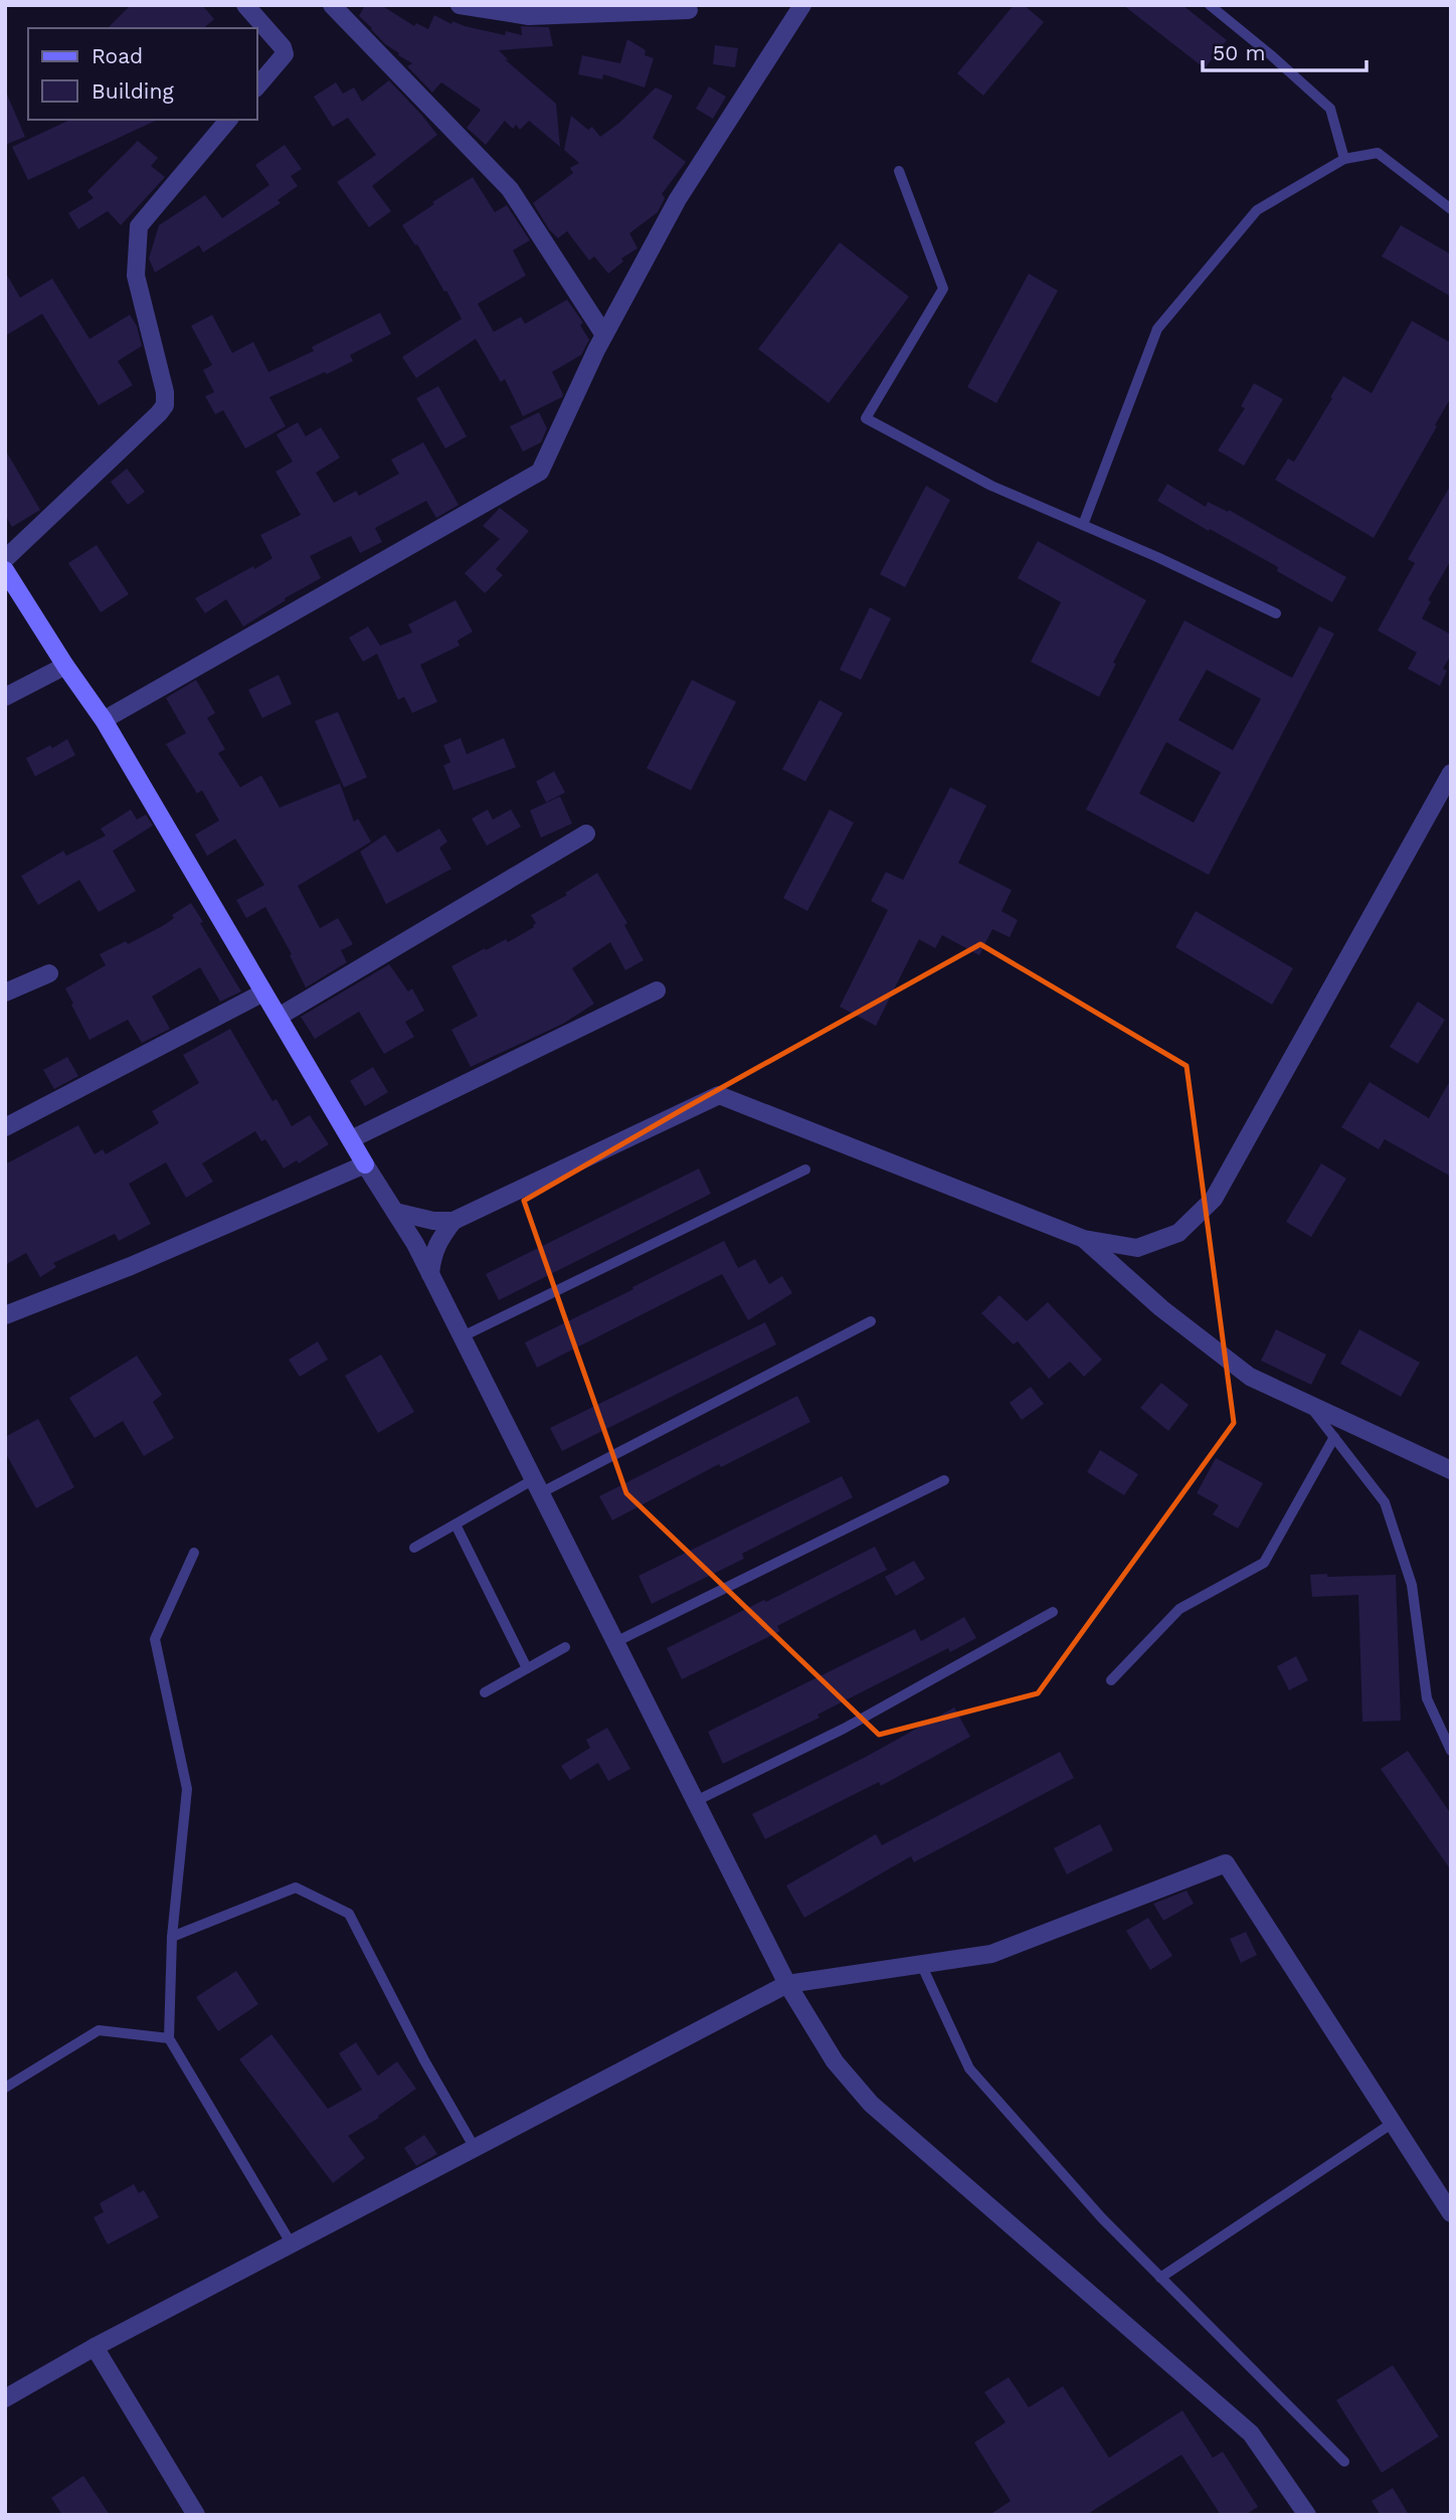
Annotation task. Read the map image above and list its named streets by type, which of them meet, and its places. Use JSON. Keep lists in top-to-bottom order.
{
  "legend": ["Road", "Building"],
  "scale_bar": "50 m"
}
